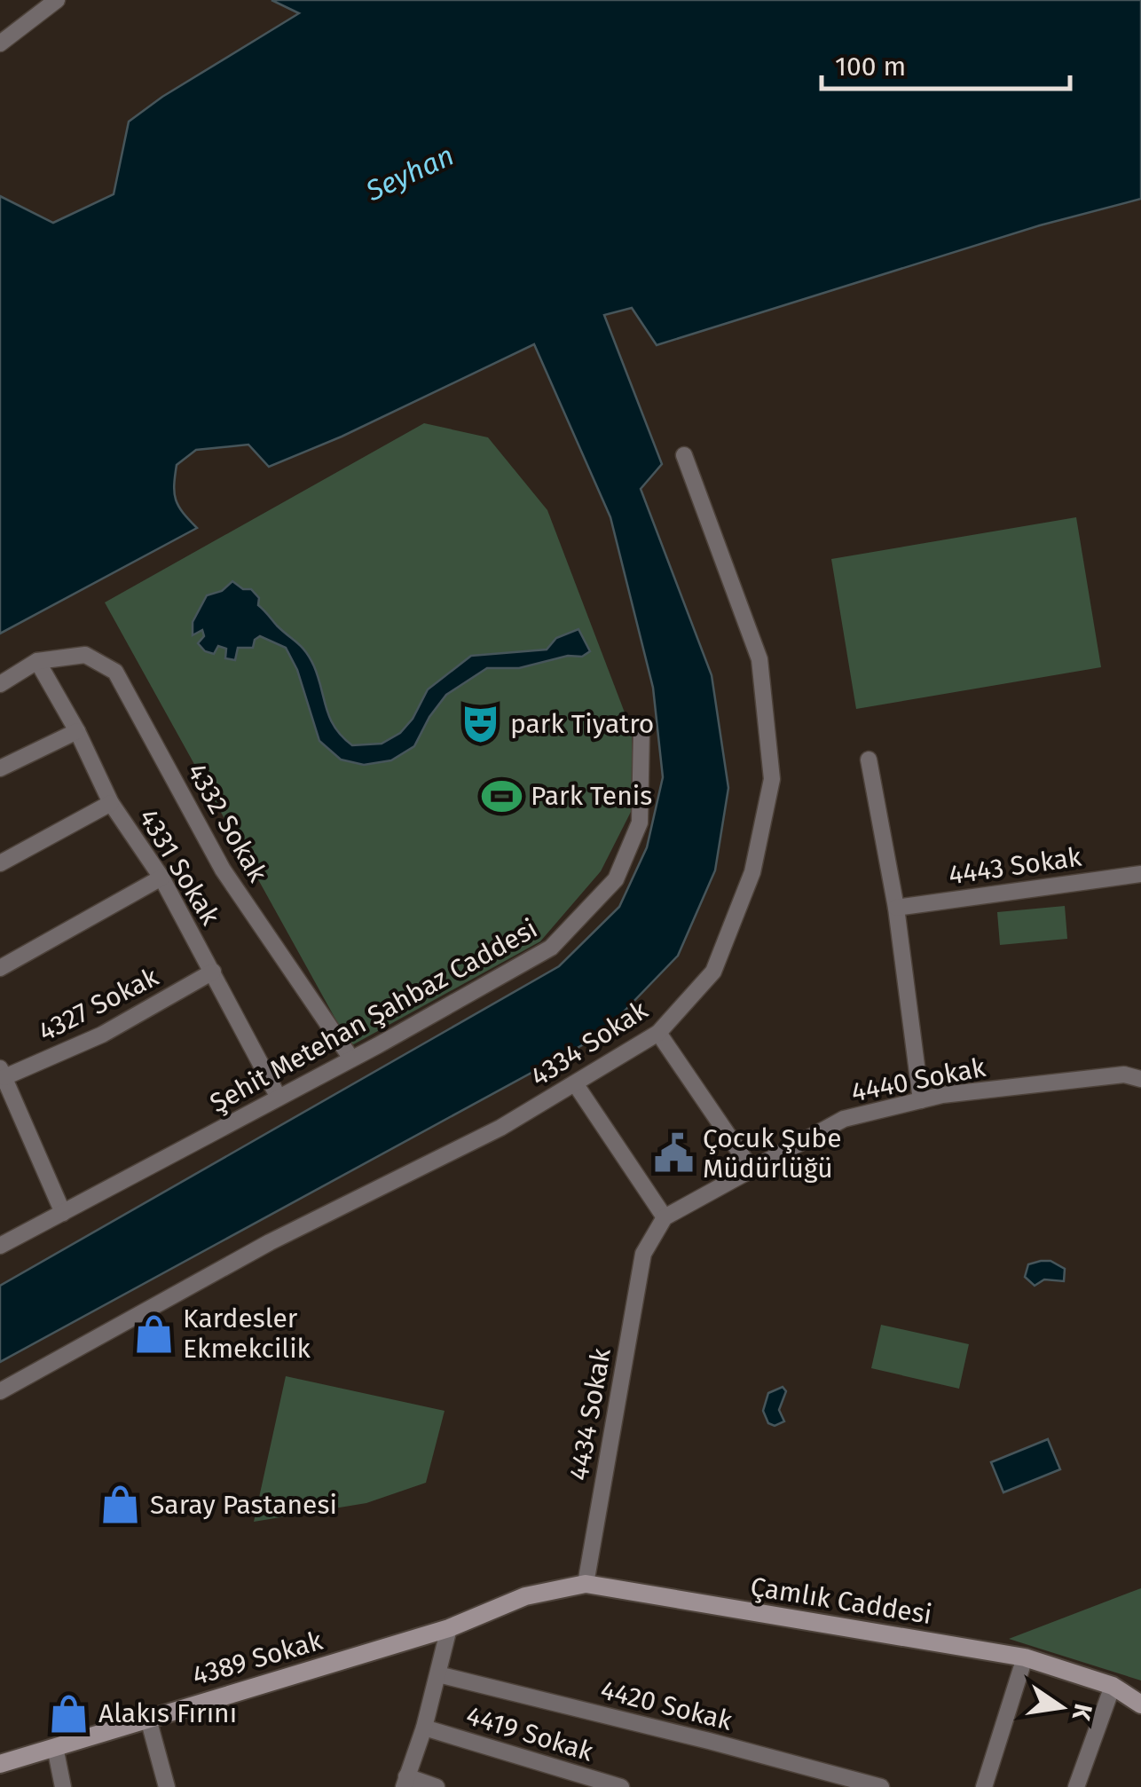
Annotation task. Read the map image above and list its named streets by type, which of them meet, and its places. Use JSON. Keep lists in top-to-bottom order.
{
  "streets": {
    "main road": ["Çamlık Caddesi", "4389 Sokak"],
    "street": [
      "4332 Sokak",
      "4443 Sokak",
      "4331 Sokak",
      "4327 Sokak",
      "Şehit Metehan Şahbaz Caddesi",
      "4334 Sokak",
      "4440 Sokak",
      "4434 Sokak",
      "4420 Sokak",
      "4419 Sokak"
    ]
  },
  "crossings": [
    ["4332 Sokak", "4331 Sokak"],
    ["4332 Sokak", "Şehit Metehan Şahbaz Caddesi"],
    ["4331 Sokak", "4327 Sokak"],
    ["4331 Sokak", "Şehit Metehan Şahbaz Caddesi"],
    ["4440 Sokak", "4434 Sokak"],
    ["4434 Sokak", "Çamlık Caddesi"],
    ["Çamlık Caddesi", "4389 Sokak"]
  ],
  "water": ["Seyhan"],
  "places": {
    "theatre": ["park Tiyatro"],
    "sports": ["Park Tenis"],
    "public building": ["Çocuk Şube Müdürlüğü"],
    "shop": ["Kardesler Ekmekcilik", "Saray Pastanesi", "Alakıs Fırını"]
  },
  "scale_bar": "100 m",
  "north": "right"
}
